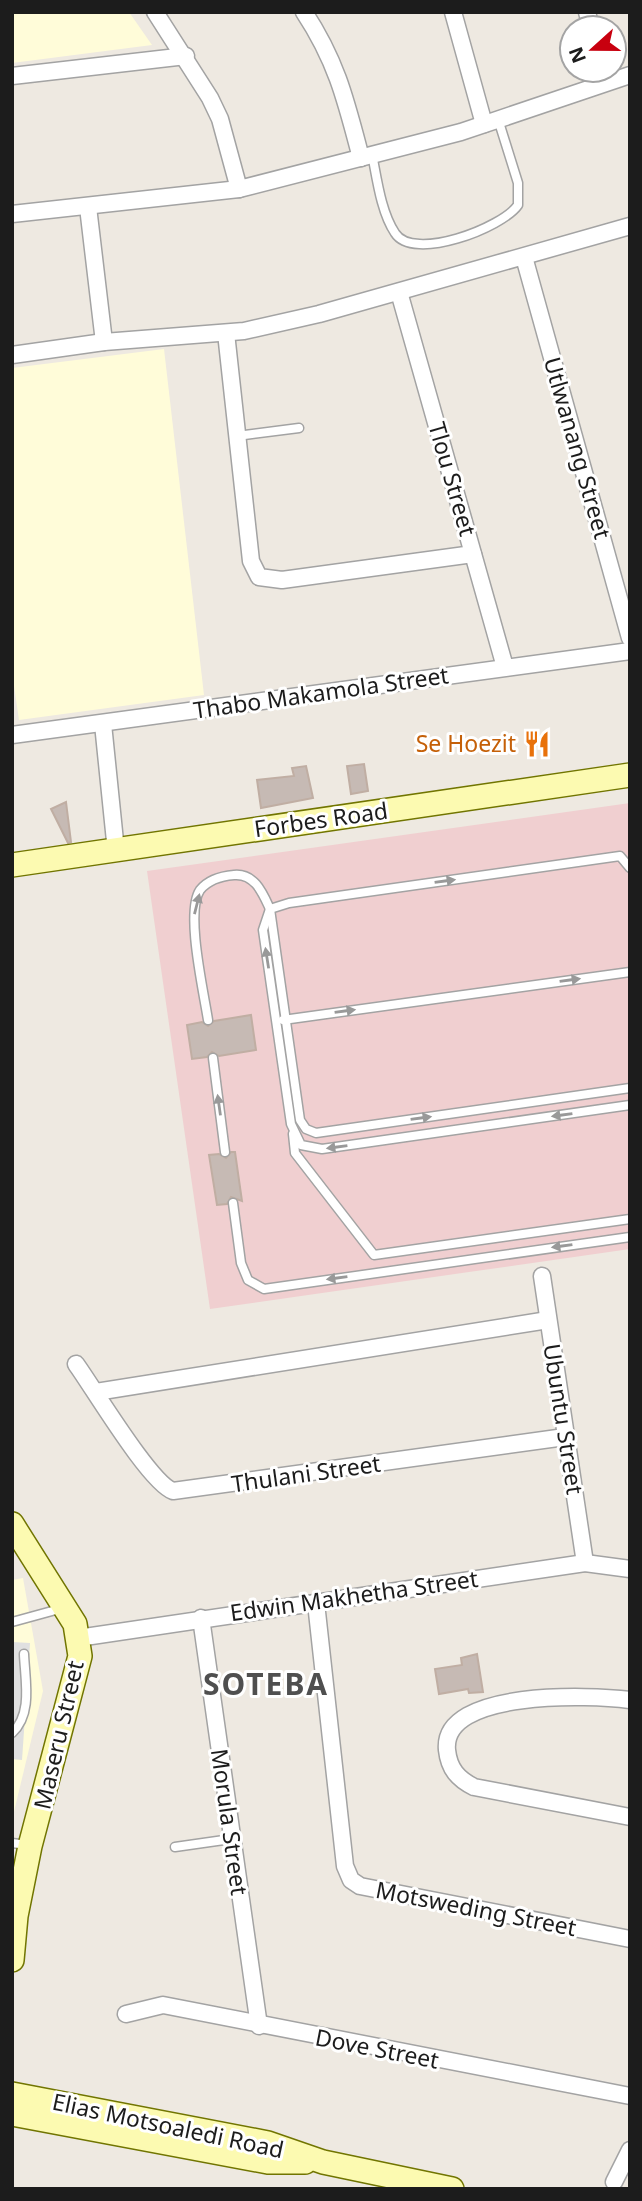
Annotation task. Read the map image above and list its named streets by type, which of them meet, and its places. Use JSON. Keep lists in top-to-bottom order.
{
  "streets": {
    "street": [
      "Utlwanang Street",
      "Tlou Street",
      "Thabo Makamola Street",
      "Forbes Road",
      "Ubuntu Street",
      "Thulani Street",
      "Edwin Makhetha Street",
      "Maseru Street",
      "Morula Street",
      "Motsweding Street",
      "Dove Street",
      "Elias Motsoaledi Road"
    ]
  },
  "crossings": [
    ["Tlou Street", "Thabo Makamola Street"],
    ["Ubuntu Street", "Thulani Street"],
    ["Ubuntu Street", "Edwin Makhetha Street"],
    ["Edwin Makhetha Street", "Maseru Street"],
    ["Edwin Makhetha Street", "Morula Street"],
    ["Edwin Makhetha Street", "Motsweding Street"],
    ["Morula Street", "Dove Street"]
  ],
  "districts": ["SOTEBA"],
  "places": {
    "restaurant": ["Se Hoezit"]
  },
  "north": "left"
}
